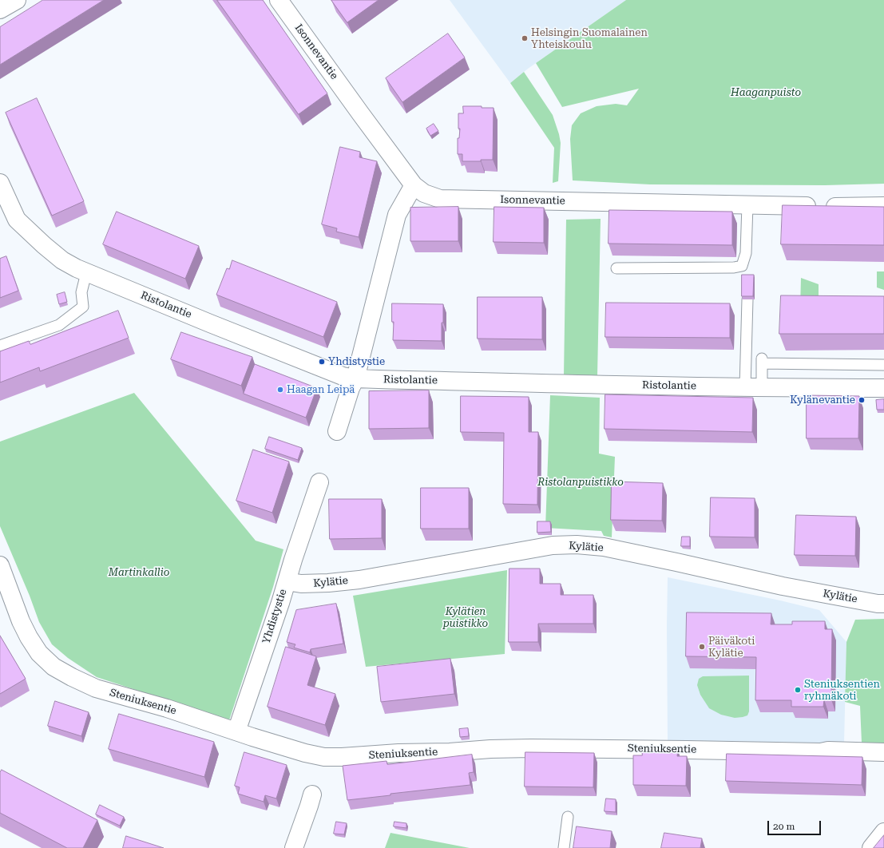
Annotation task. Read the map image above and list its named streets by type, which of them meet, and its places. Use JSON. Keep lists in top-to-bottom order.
{
  "streets": {
    "street": [
      "Isonnevantie",
      "Ristolantie",
      "Kylätie",
      "Yhdistystie",
      "Steniuksentie"
    ]
  },
  "crossings": [
    ["Kylätie", "Yhdistystie"],
    ["Yhdistystie", "Steniuksentie"]
  ],
  "parks": [
    "Haaganpuisto",
    "Ristolanpuistikko",
    "Martinkallio",
    "Kylätien puistikko"
  ],
  "places": [
    "Helsingin Suomalainen Yhteiskoulu",
    "Yhdistystie",
    "Haagan Leipä",
    "Kylänevantie",
    "Päiväkoti Kylätie",
    "Steniuksentien ryhmäkoti"
  ],
  "scale_bar": "20 m"
}
